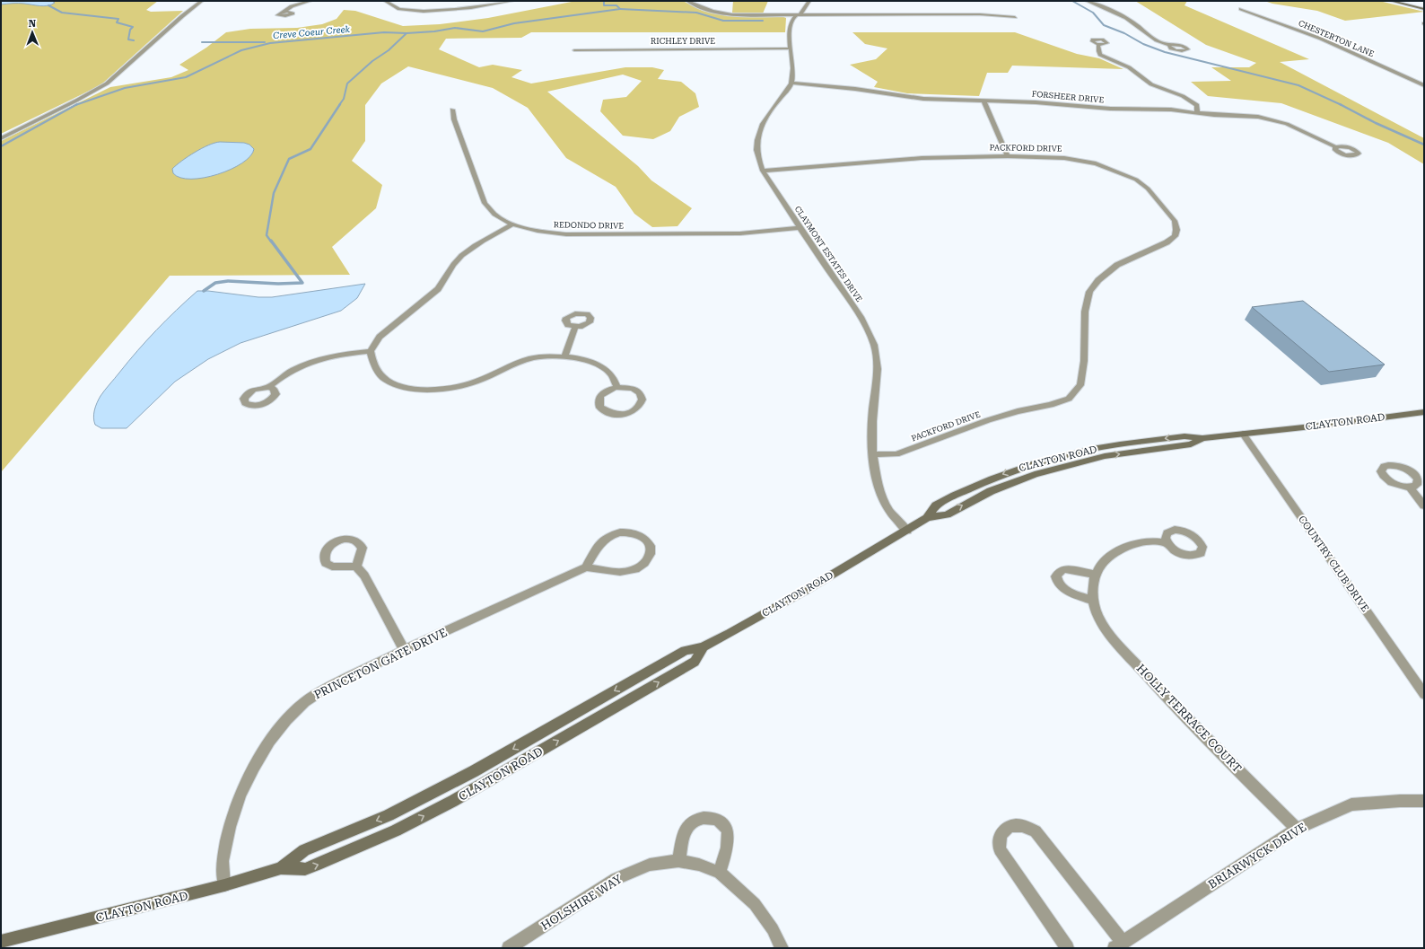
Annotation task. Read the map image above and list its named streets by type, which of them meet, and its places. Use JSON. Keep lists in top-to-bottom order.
{
  "streets": {
    "main road": ["CLAYTON ROAD"],
    "street": [
      "CHESTERTON LANE",
      "RICHLEY DRIVE",
      "FORSHEER DRIVE",
      "PACKFORD DRIVE",
      "REDONDO DRIVE",
      "CLAYMONT ESTATES DRIVE",
      "COUNTRY CLUB DRIVE",
      "PRINCETON GATE DRIVE",
      "HOLLY TERRACE COURT",
      "BRIARWYCK DRIVE",
      "HOLSHIRE WAY"
    ]
  },
  "crossings": [
    ["FORSHEER DRIVE", "CLAYMONT ESTATES DRIVE"],
    ["PACKFORD DRIVE", "CLAYMONT ESTATES DRIVE"],
    ["REDONDO DRIVE", "CLAYMONT ESTATES DRIVE"],
    ["CLAYMONT ESTATES DRIVE", "CLAYTON ROAD"],
    ["CLAYTON ROAD", "COUNTRY CLUB DRIVE"],
    ["CLAYTON ROAD", "PRINCETON GATE DRIVE"],
    ["HOLLY TERRACE COURT", "BRIARWYCK DRIVE"]
  ],
  "water": ["Creve Coeur Creek"],
  "north": "top"
}
